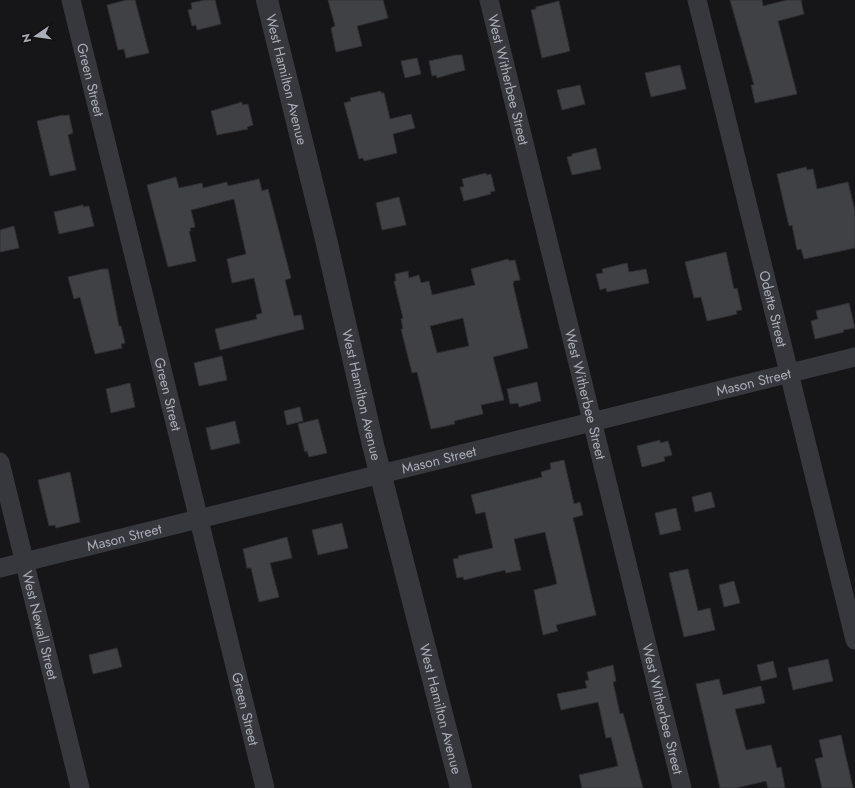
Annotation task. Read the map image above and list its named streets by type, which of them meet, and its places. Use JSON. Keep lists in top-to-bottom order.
{
  "streets": {
    "street": [
      "Green Street",
      "West Hamilton Avenue",
      "West Witherbee Street",
      "Odette Street",
      "Mason Street",
      "West Newall Street"
    ]
  },
  "crossings": [
    ["Green Street", "Mason Street"],
    ["West Hamilton Avenue", "Mason Street"],
    ["West Witherbee Street", "Mason Street"],
    ["Odette Street", "Mason Street"],
    ["Mason Street", "West Newall Street"]
  ],
  "north": "left"
}
